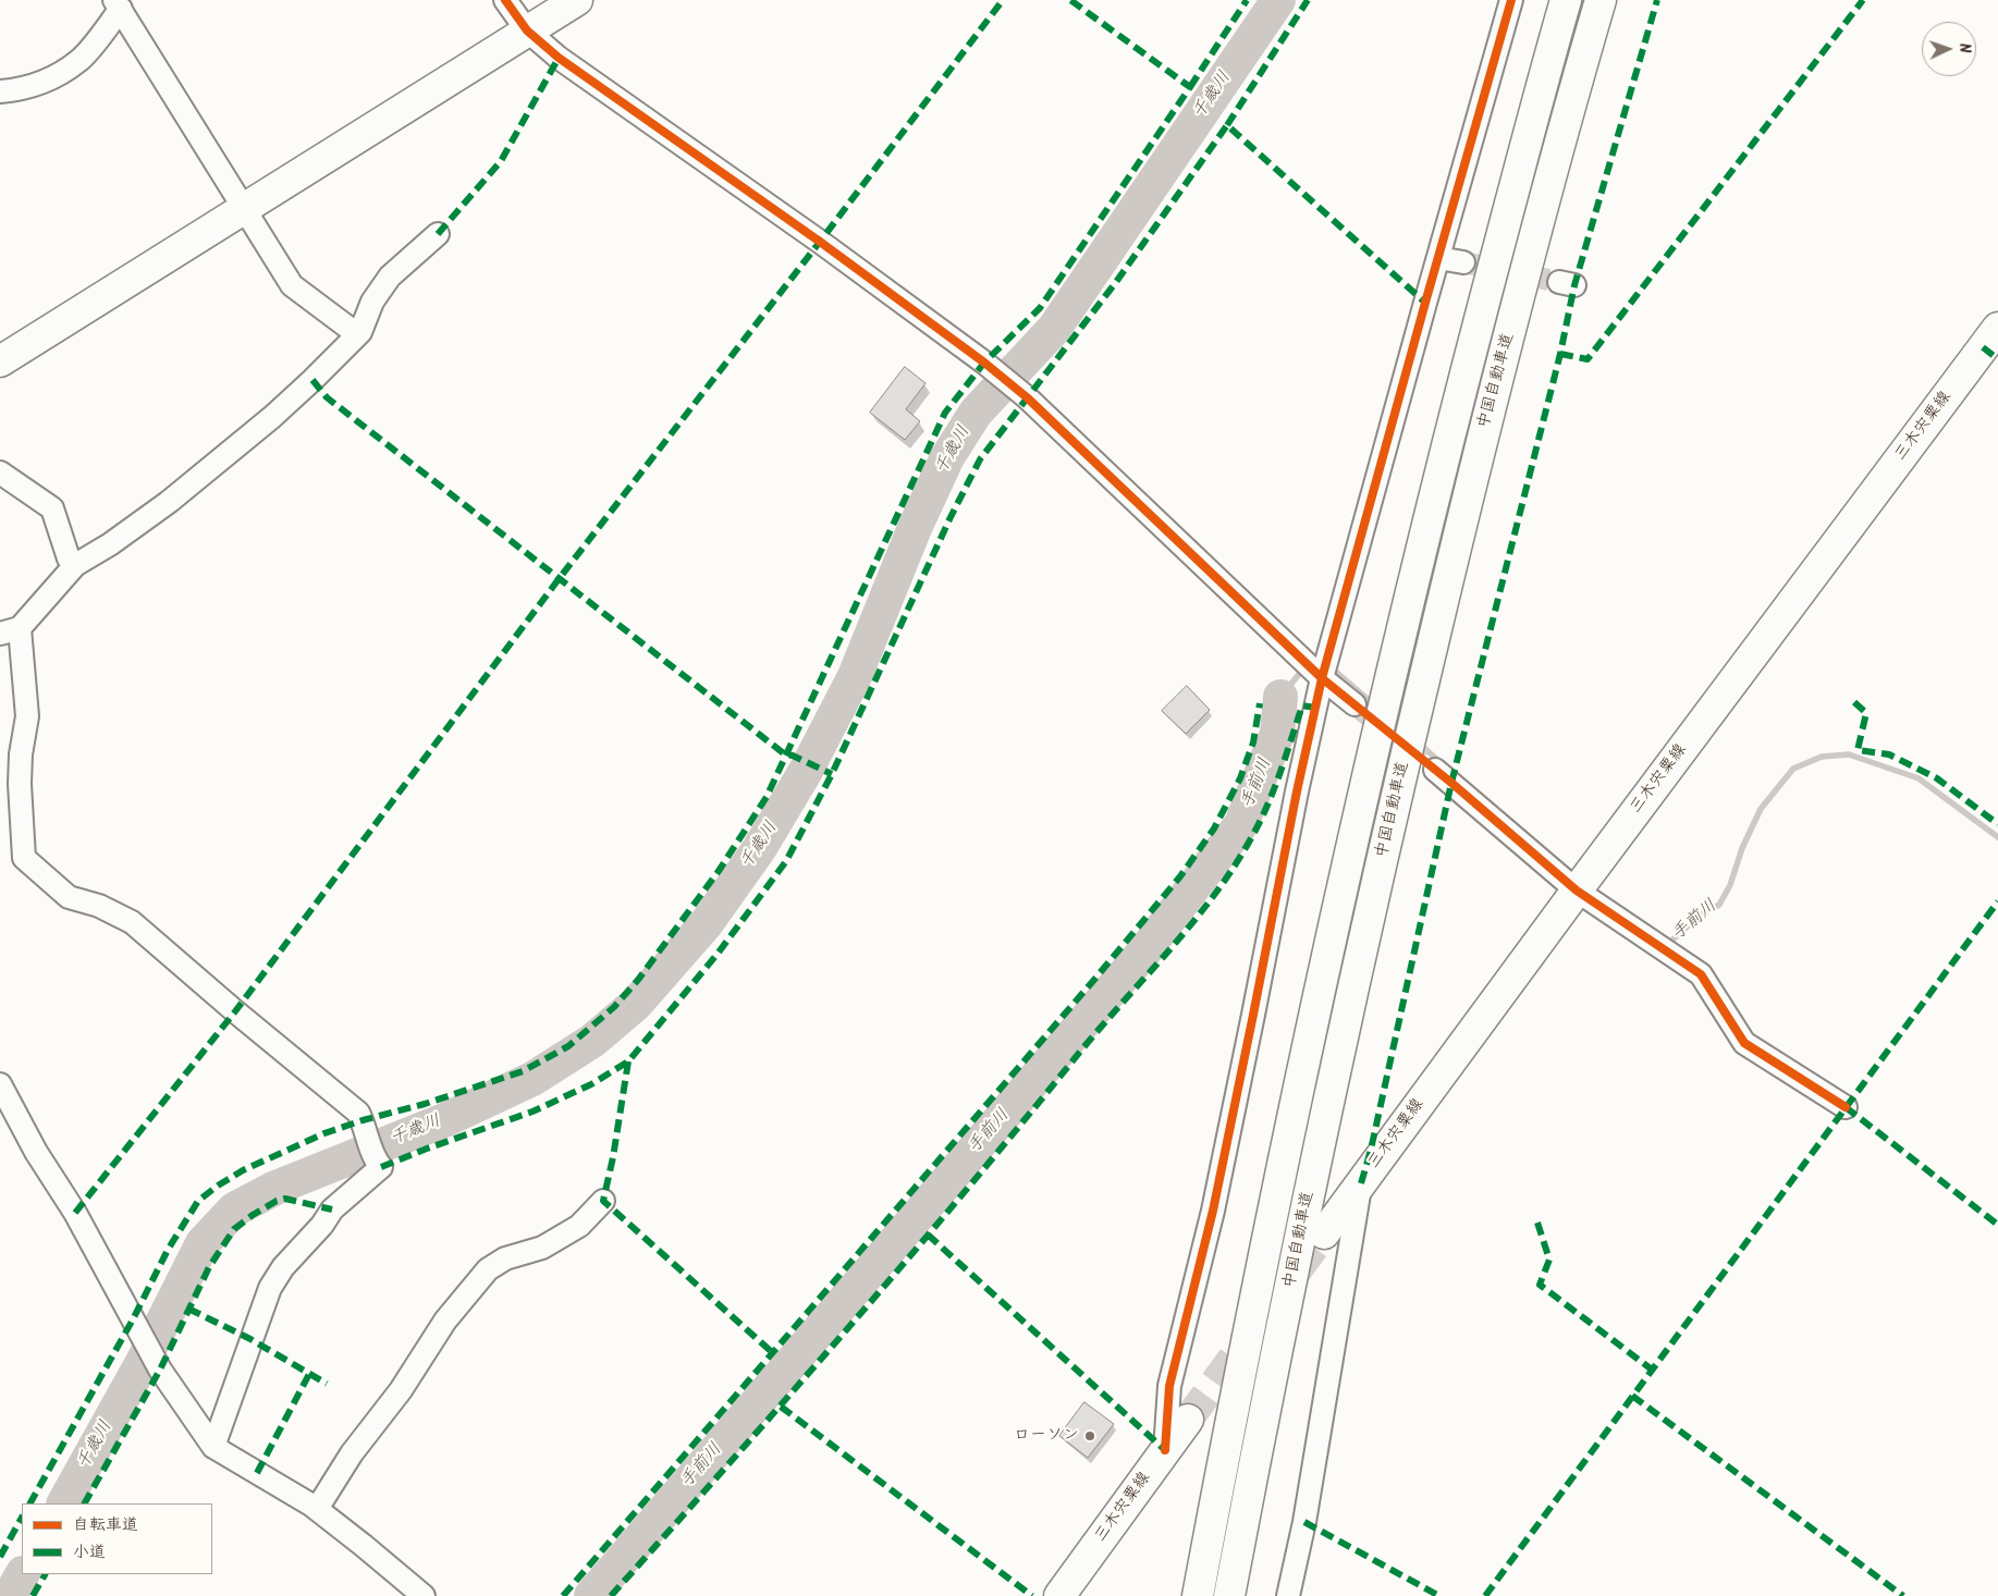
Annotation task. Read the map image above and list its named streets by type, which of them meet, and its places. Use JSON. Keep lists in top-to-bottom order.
{
  "streets": {
    "main road": ["中国自動車道", "三木宍粟線"]
  },
  "water": ["千歳川", "手前川"],
  "places": ["ローソン"],
  "legend": ["自転車道", "小道"],
  "north": "right"
}
